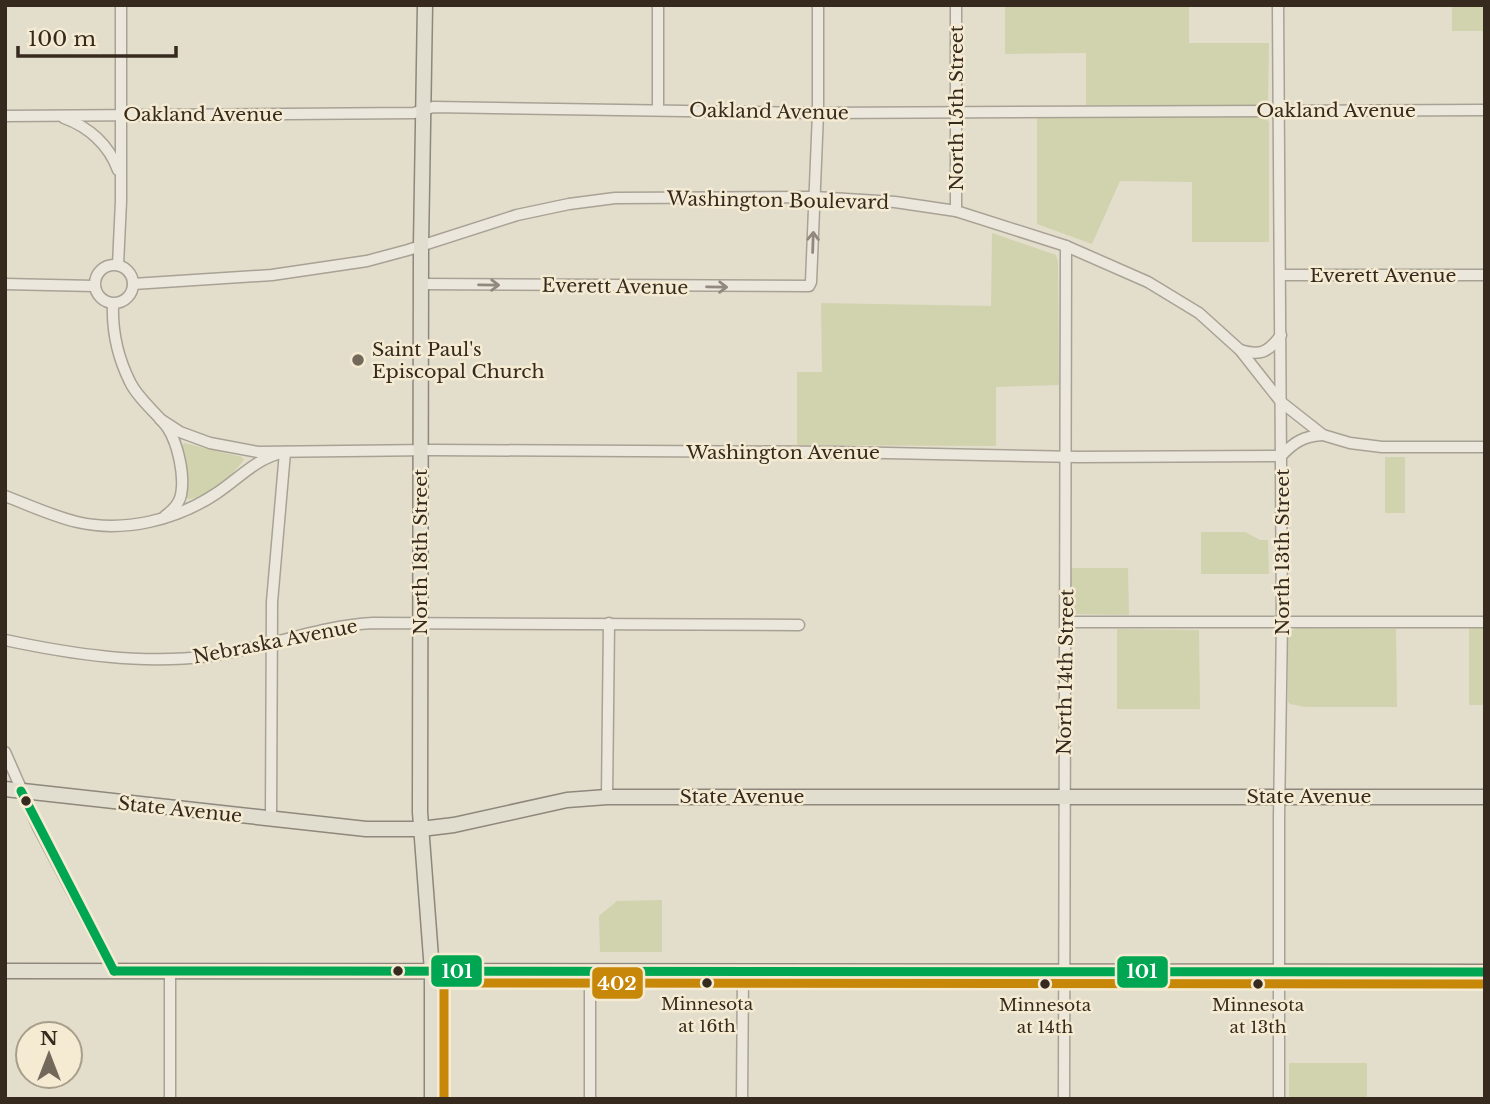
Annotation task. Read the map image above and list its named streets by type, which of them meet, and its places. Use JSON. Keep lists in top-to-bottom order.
{
  "streets": {
    "main road": ["North 18th Street", "State Avenue"],
    "street": [
      "North 15th Street",
      "Oakland Avenue",
      "Washington Boulevard",
      "Everett Avenue",
      "Washington Avenue",
      "North 13th Street",
      "Nebraska Avenue",
      "North 14th Street"
    ]
  },
  "crossings": [
    ["North 15th Street", "Oakland Avenue"],
    ["North 15th Street", "Washington Boulevard"],
    ["Oakland Avenue", "North 18th Street"],
    ["Oakland Avenue", "North 13th Street"],
    ["Washington Boulevard", "Everett Avenue"],
    ["Washington Boulevard", "North 18th Street"],
    ["Washington Boulevard", "North 13th Street"],
    ["Washington Boulevard", "North 14th Street"],
    ["Everett Avenue", "North 18th Street"],
    ["Everett Avenue", "North 13th Street"],
    ["Washington Avenue", "North 18th Street"],
    ["Washington Avenue", "North 13th Street"],
    ["Washington Avenue", "North 14th Street"],
    ["North 18th Street", "Nebraska Avenue"],
    ["North 18th Street", "State Avenue"],
    ["North 13th Street", "State Avenue"],
    ["North 14th Street", "State Avenue"]
  ],
  "one_way": ["Everett Avenue"],
  "places": [
    "Saint Paul's Episcopal Church",
    "Minnesota at 16th",
    "Minnesota at 14th",
    "Minnesota at 13th"
  ],
  "lines": ["transit line 101", "transit line 402"],
  "scale_bar": "100 m",
  "north": "top"
}
